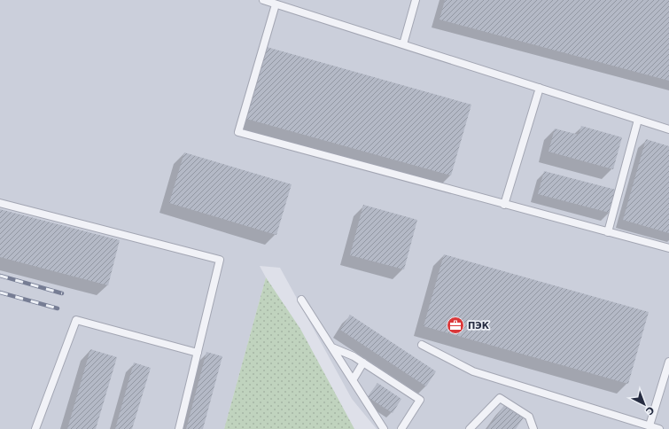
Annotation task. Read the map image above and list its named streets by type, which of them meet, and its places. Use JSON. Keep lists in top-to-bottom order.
{
  "places": {
    "office": ["ПЭК"]
  },
  "north": "bottom right"
}
